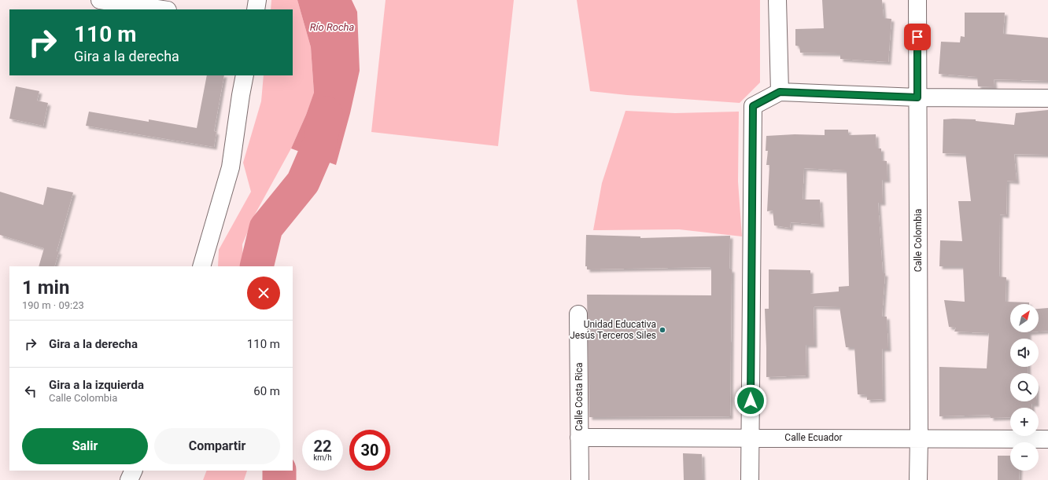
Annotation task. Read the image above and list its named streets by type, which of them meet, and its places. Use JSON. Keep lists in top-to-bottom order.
{
  "streets": {
    "street": ["Calle Colombia", "Calle Costa Rica", "Calle Ecuador"]
  },
  "crossings": [
    ["Calle Colombia", "Calle Ecuador"],
    ["Calle Costa Rica", "Calle Ecuador"]
  ],
  "water": ["Río Rocha"],
  "places": ["Unidad Educativa Jesús Terceros Siles"],
  "north": "top right",
  "page": {
    "turn": ["110 m", "Gira a la derecha"],
    "heading": ["1 min", "190 m · 09:23"],
    "map_buttons": ["+", "−"],
    "list": [
      {
        "name": "Gira a la derecha",
        "value": "110 m"
      },
      {
        "name": "Gira a la izquierda",
        "note": "Calle Colombia",
        "value": "60 m"
      }
    ],
    "buttons": ["Salir", "Compartir"],
    "speed": "22 km/h",
    "limit": "30"
  }
}
